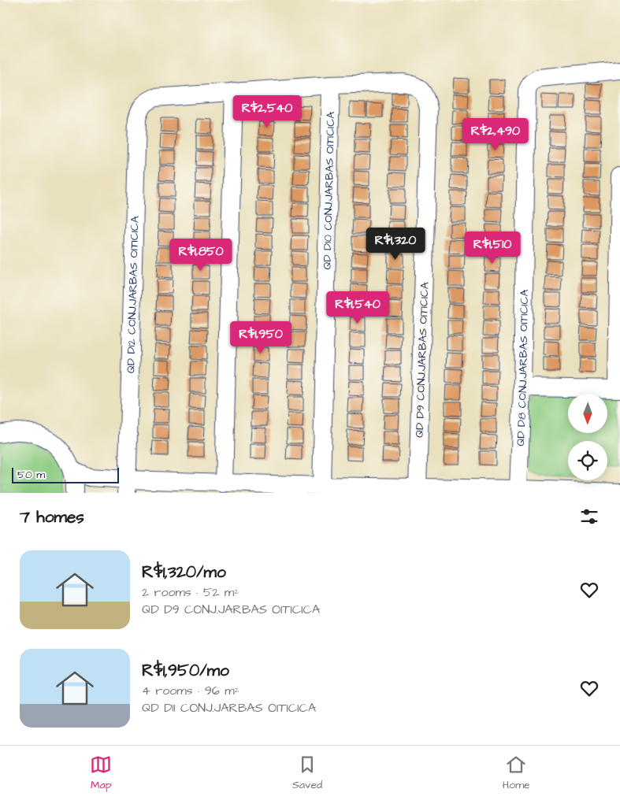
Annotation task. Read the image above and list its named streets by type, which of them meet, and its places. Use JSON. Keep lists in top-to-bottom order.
{
  "streets": {
    "street": [
      "QD D10 CONJ.JARBAS OITICICA",
      "QD D12 CONJ.JARBAS OITICICA",
      "QD D9 CONJ.JARBAS OITICICA",
      "QD D8 CONJ.JARBAS OITICICA"
    ]
  },
  "crossings": [
    ["QD D10 CONJ.JARBAS OITICICA", "QD D9 CONJ.JARBAS OITICICA"]
  ],
  "scale_bar": "50 m",
  "north": "bottom",
  "page": {
    "price": [
      "R$2,540",
      "R$2,490",
      "R$1,320",
      "R$1,510",
      "R$1,850",
      "R$1,540",
      "R$1,950"
    ],
    "scale": "50 m",
    "heading": "7 homes",
    "list": [
      {
        "name": "R$1,320/mo",
        "note": "2 rooms · 52 m² · QD D9 CONJ.JARBAS OITICICA"
      },
      {
        "name": "R$1,950/mo",
        "note": "4 rooms · 96 m² · QD D11 CONJ.JARBAS OITICICA"
      }
    ],
    "tabs": ["Map", "Saved", "Home"]
  }
}
